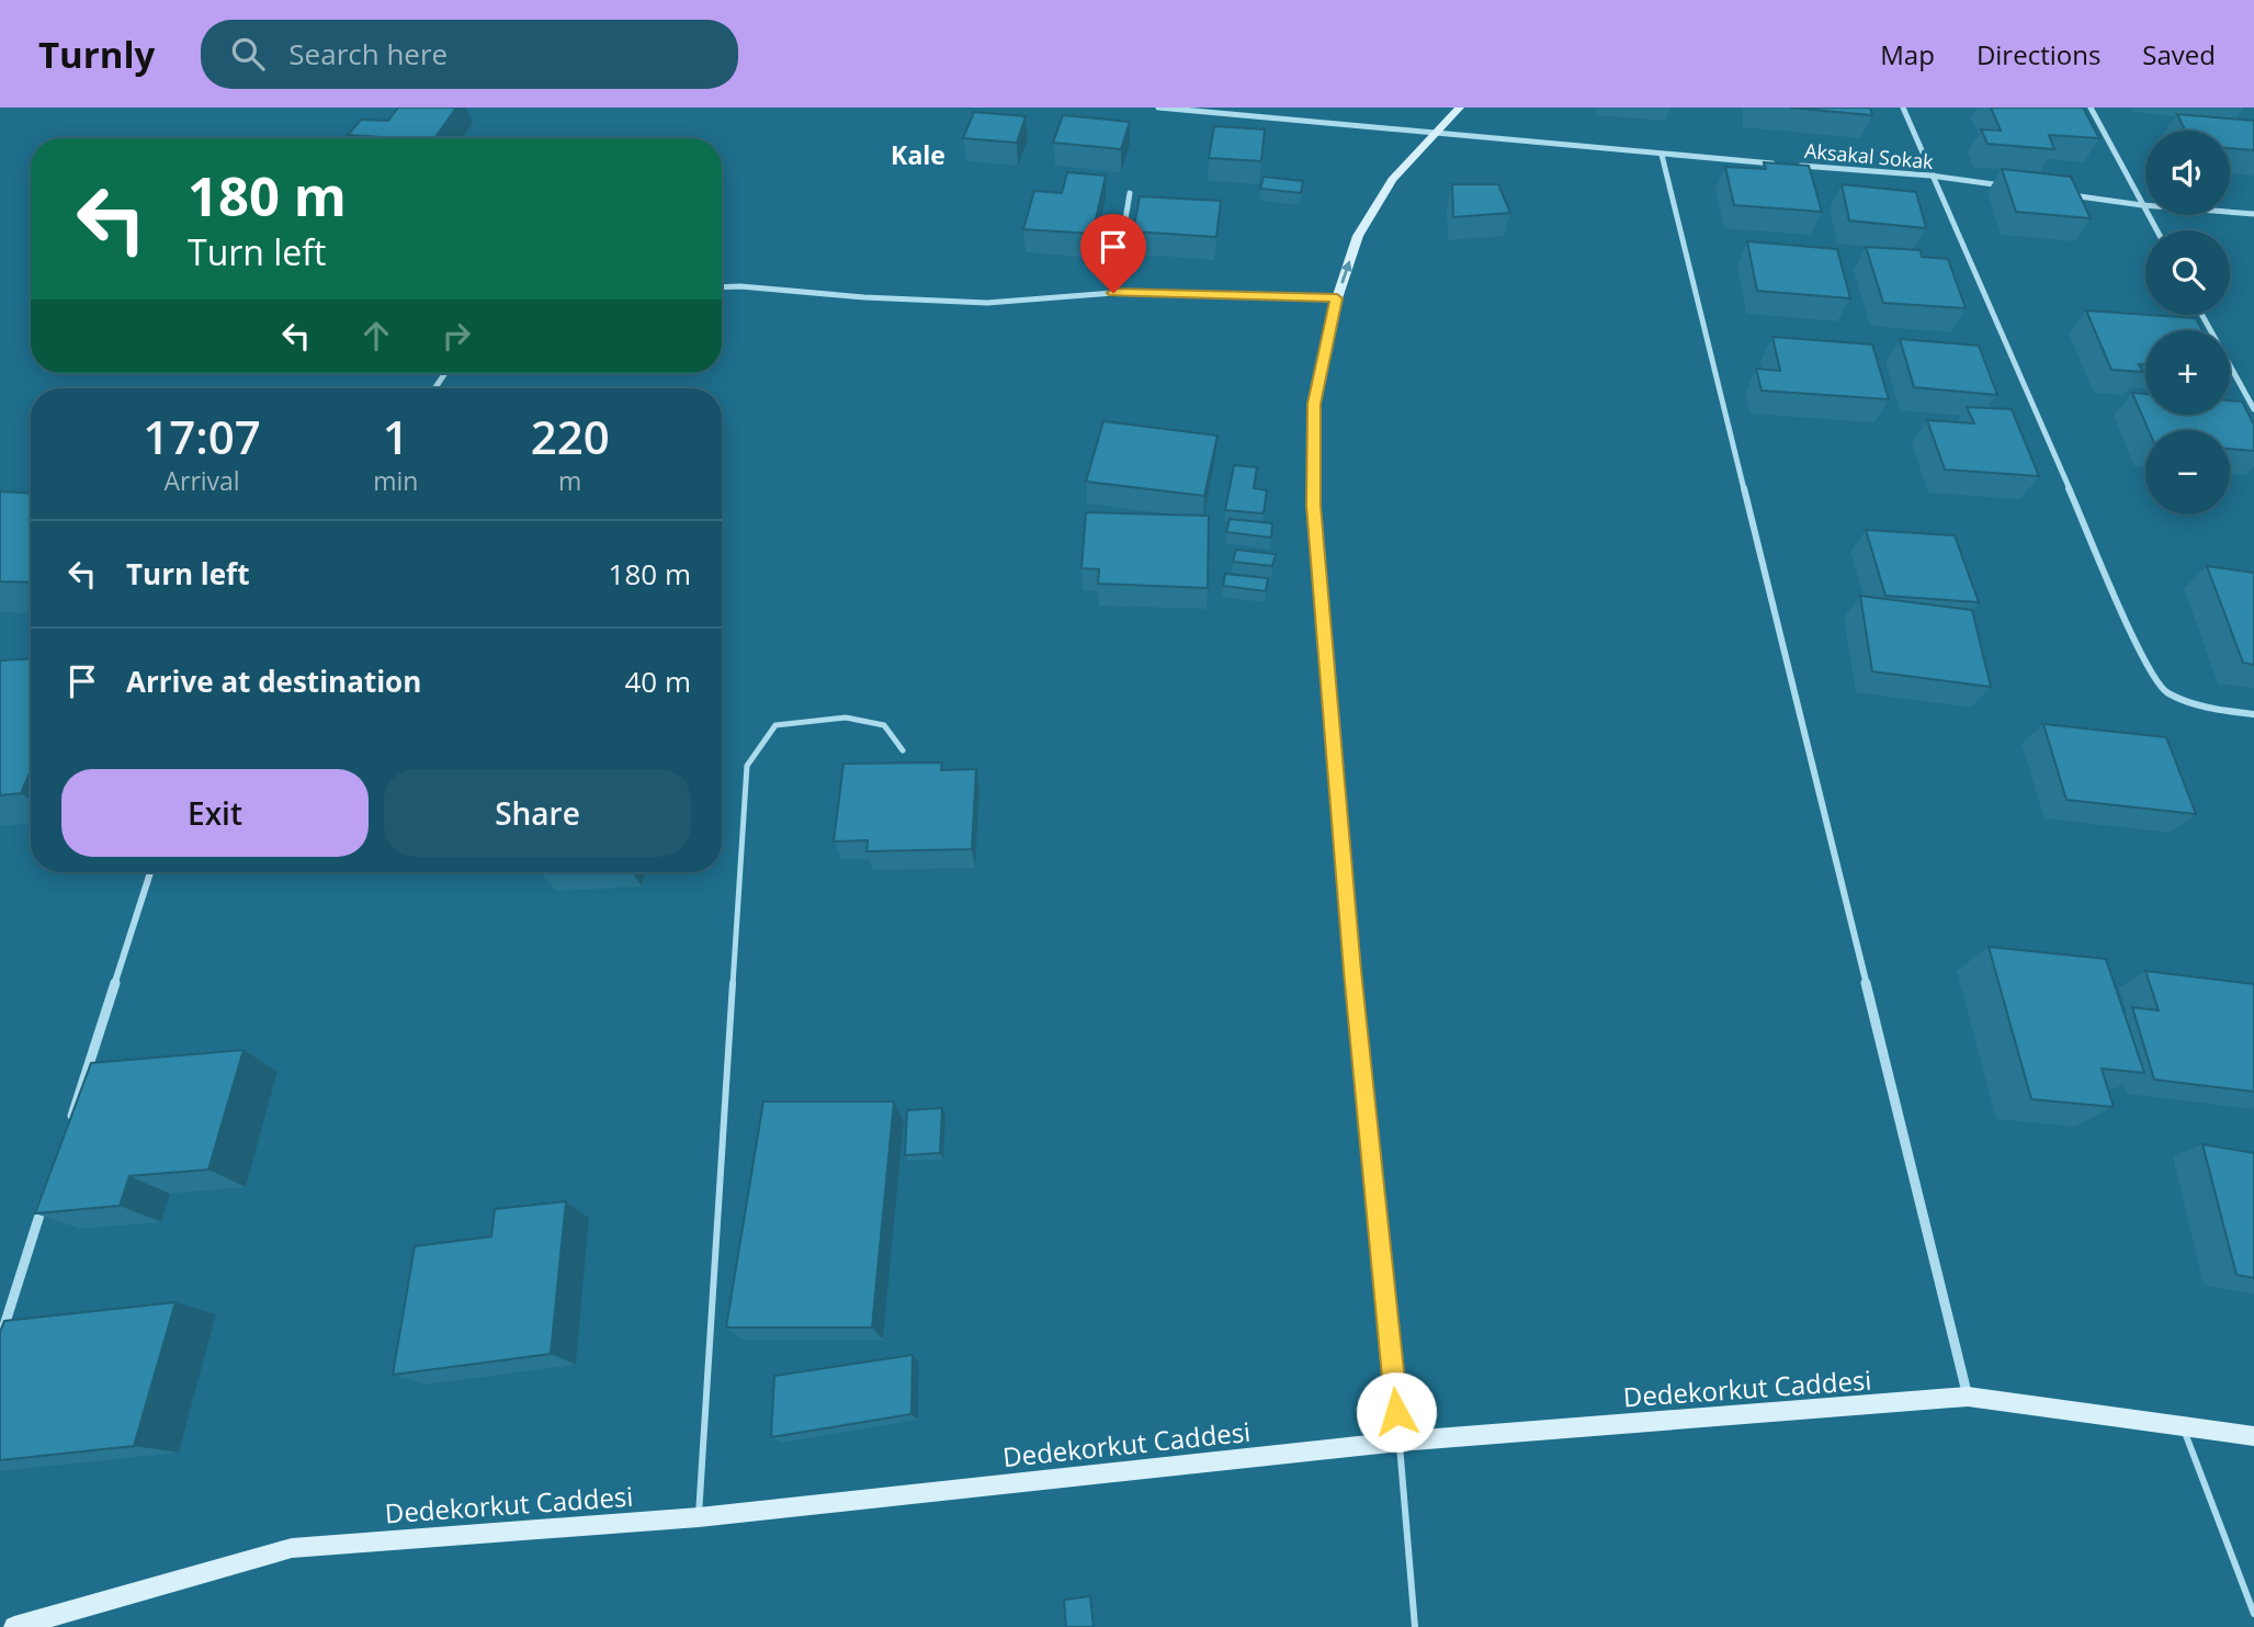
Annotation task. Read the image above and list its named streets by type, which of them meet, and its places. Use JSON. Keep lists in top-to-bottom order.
{
  "streets": {
    "street": ["Aksakal Sokak", "Dedekorkut Caddesi"]
  },
  "districts": ["Kale"],
  "page": {
    "header": "Turnly",
    "search": "Search here",
    "nav": ["Map", "Directions", "Saved"],
    "map_buttons": ["+", "−"],
    "turn": ["180 m", "Turn left"],
    "eta": [
      "17:07",
      "Arrival",
      "1",
      "min",
      "220",
      "m"
    ],
    "list": [
      {
        "name": "Turn left",
        "value": "180 m"
      },
      {
        "name": "Arrive at destination",
        "value": "40 m"
      }
    ],
    "buttons": ["Exit", "Share"]
  }
}
